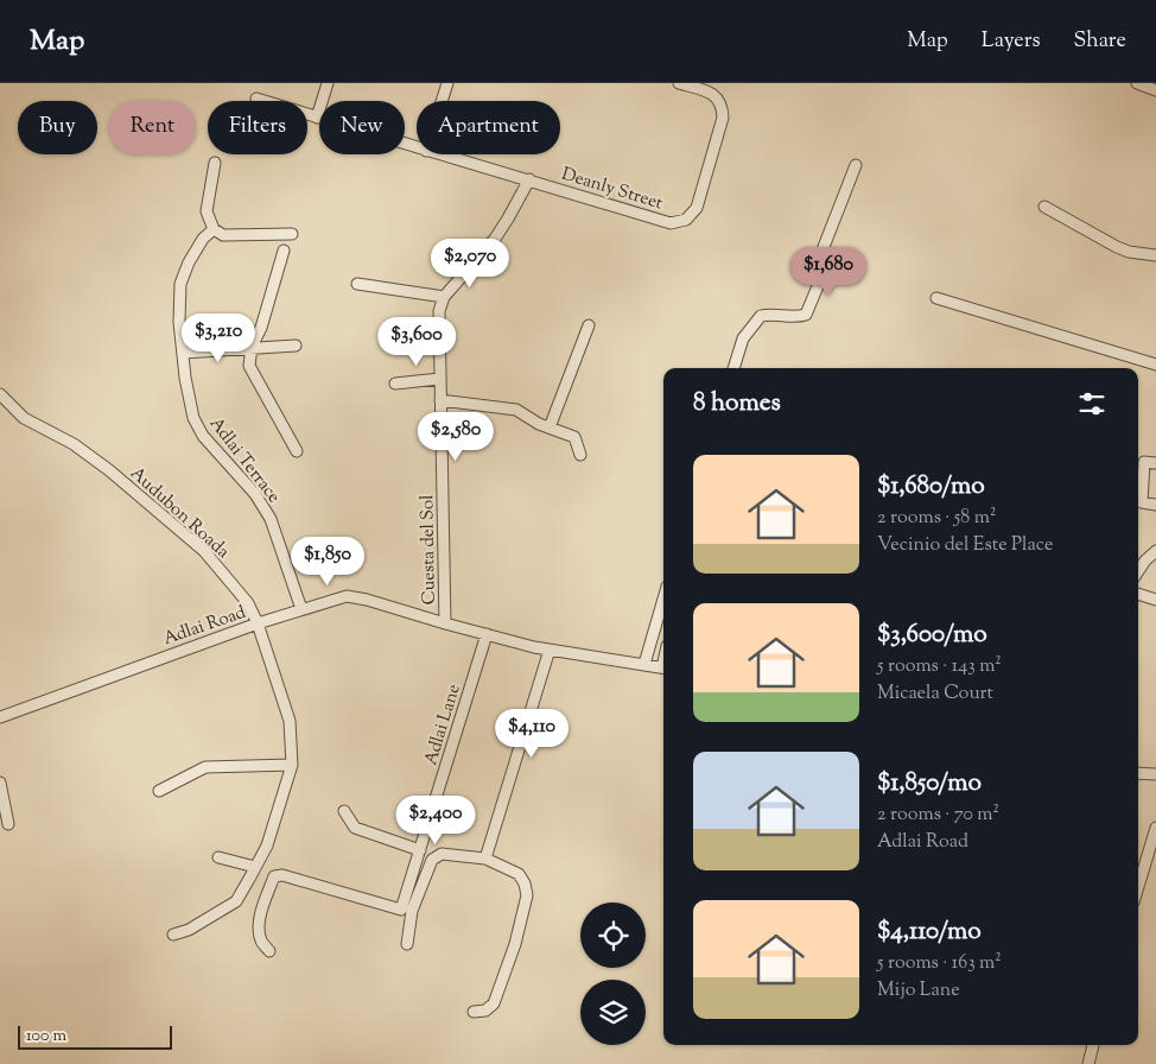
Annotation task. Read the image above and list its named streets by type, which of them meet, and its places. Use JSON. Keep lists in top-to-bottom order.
{
  "streets": {
    "street": [
      "Deanly Street",
      "Adlai Terrace",
      "Audubon Roada",
      "Cuesta del Sol",
      "Adlai Road",
      "Adlai Lane"
    ]
  },
  "crossings": [
    ["Adlai Terrace", "Adlai Road"],
    ["Audubon Roada", "Adlai Road"],
    ["Cuesta del Sol", "Adlai Road"],
    ["Adlai Road", "Adlai Lane"]
  ],
  "scale_bar": "100 m",
  "page": {
    "header": "Map",
    "nav": ["Map", "Layers", "Share"],
    "chip": [
      "Buy",
      "Rent",
      "Filters",
      "New",
      "Apartment"
    ],
    "price": [
      "$2,070",
      "$1,680",
      "$3,210",
      "$3,600",
      "$2,580",
      "$1,850",
      "$4,110",
      "$2,400"
    ],
    "heading": "8 homes",
    "list": [
      {
        "name": "$1,680/mo",
        "note": "2 rooms · 58 m² · Vecinio del Este Place"
      },
      {
        "name": "$3,600/mo",
        "note": "5 rooms · 143 m² · Micaela Court"
      },
      {
        "name": "$1,850/mo",
        "note": "2 rooms · 70 m² · Adlai Road"
      },
      {
        "name": "$4,110/mo",
        "note": "5 rooms · 163 m² · Mijo Lane"
      }
    ],
    "scale": "100 m"
  }
}
